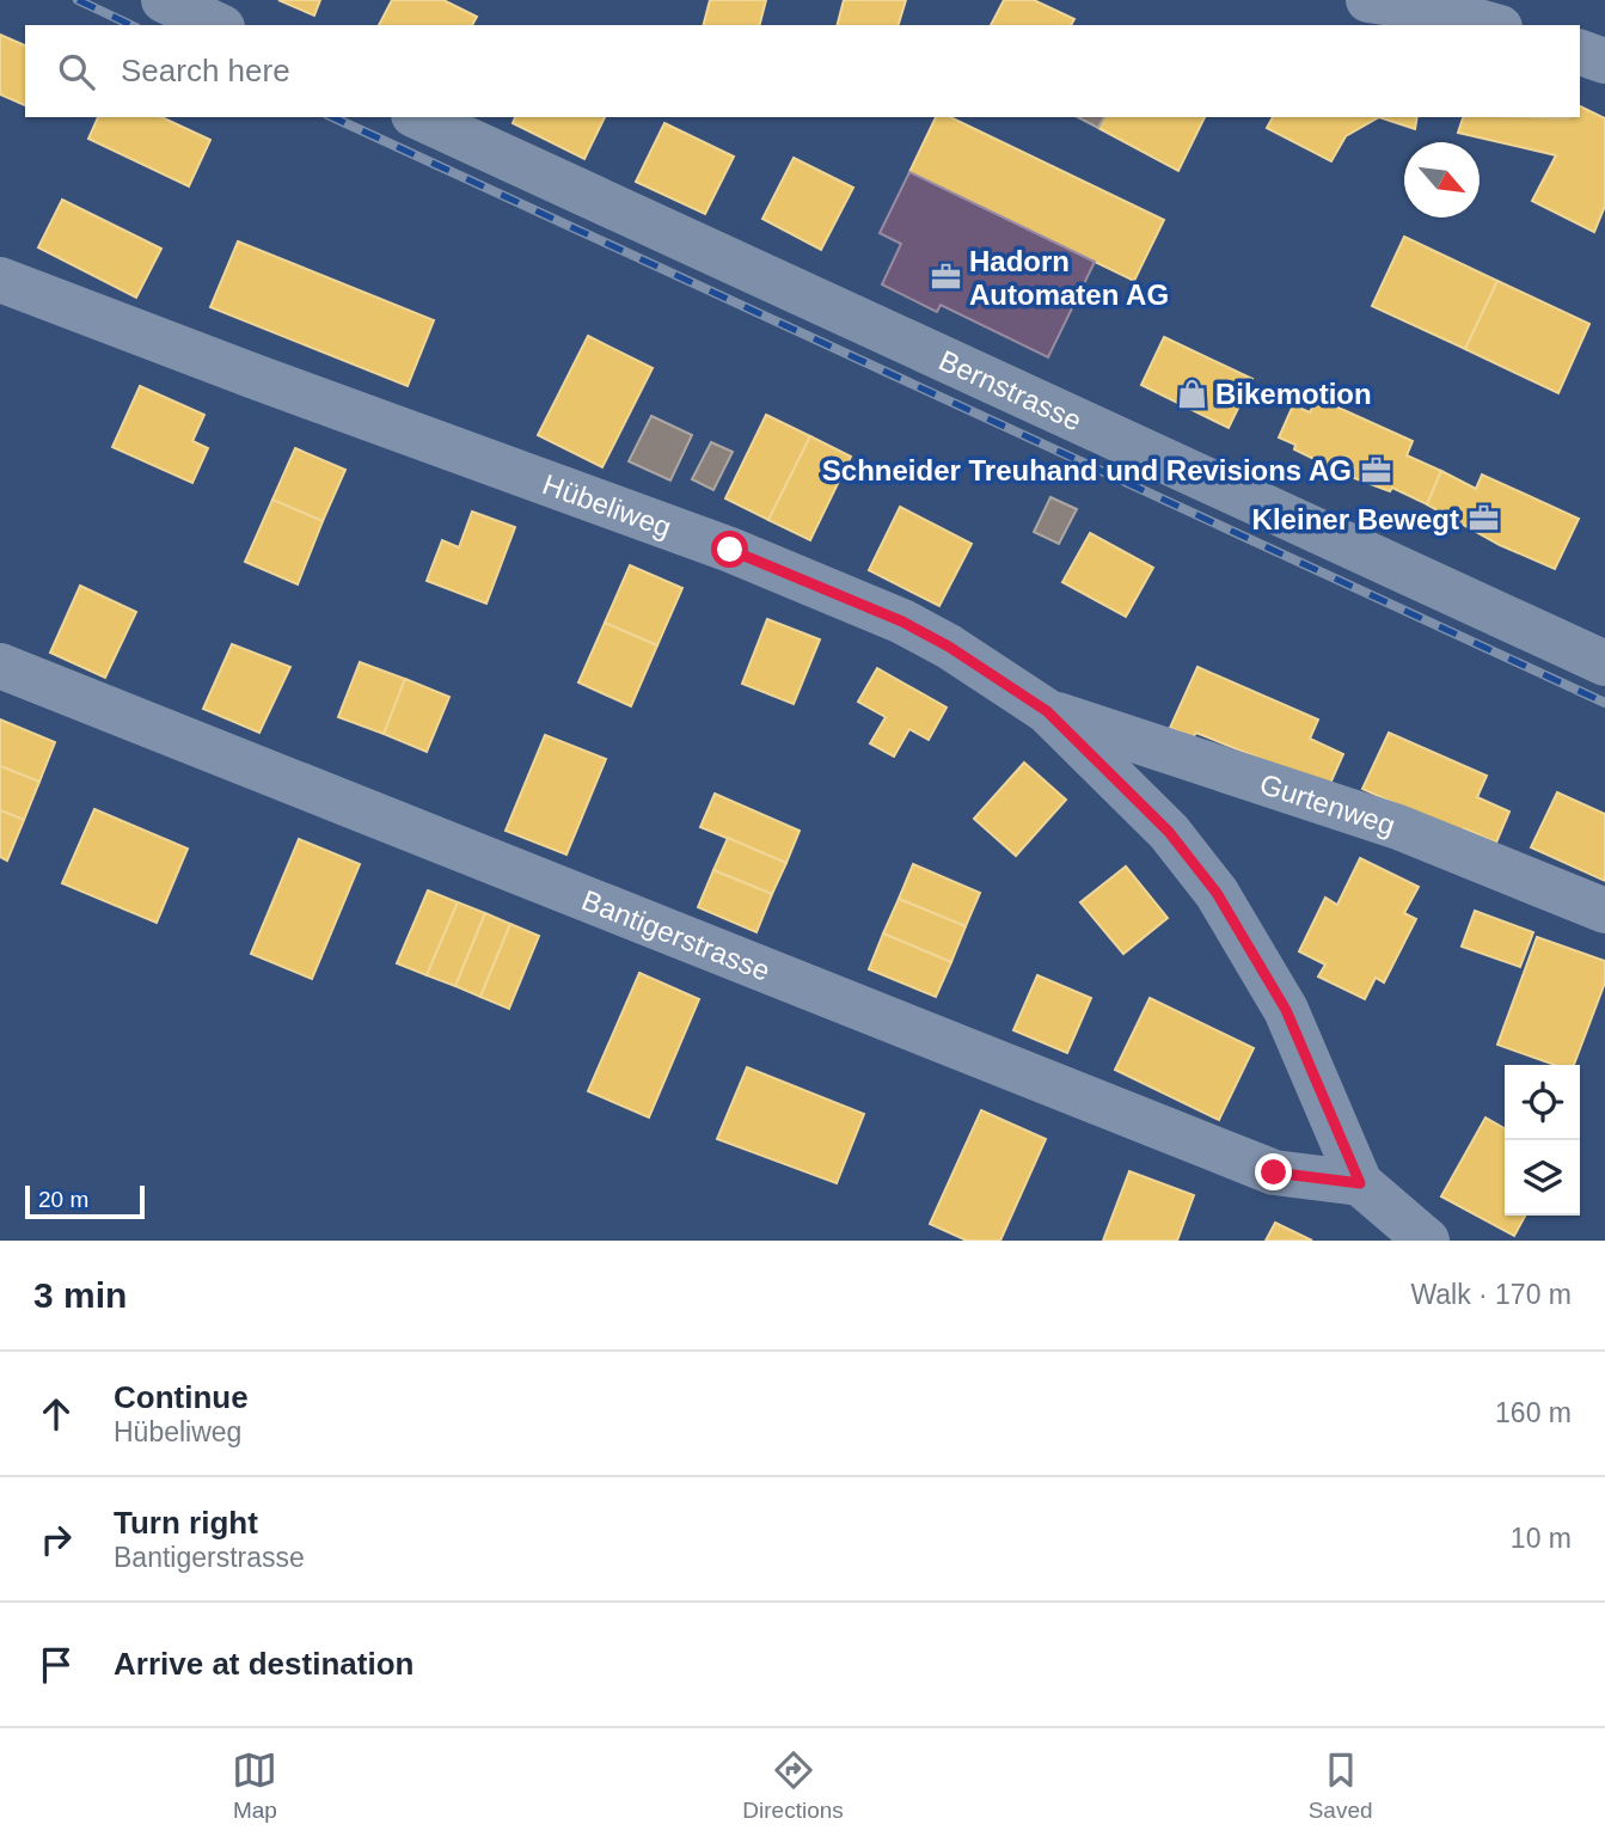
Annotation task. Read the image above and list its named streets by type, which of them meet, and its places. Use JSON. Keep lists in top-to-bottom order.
{
  "streets": {
    "main road": ["Bernstrasse"],
    "street": ["Hübeliweg", "Gurtenweg", "Bantigerstrasse"]
  },
  "crossings": [
    ["Hübeliweg", "Gurtenweg"],
    ["Hübeliweg", "Bantigerstrasse"]
  ],
  "places": {
    "office": ["Hadorn Automaten AG", "Schneider Treuhand und Revisions AG", "Kleiner Bewegt"],
    "shop": ["Bikemotion"]
  },
  "scale_bar": "20 m",
  "north": "bottom right",
  "page": {
    "search": "Search here",
    "scale": "20 m",
    "heading": ["3 min", "Walk · 170 m"],
    "list": [
      ["Continue", "Hübeliweg", "160 m"],
      ["Turn right", "Bantigerstrasse", "10 m"],
      "Arrive at destination"
    ],
    "nav": ["Map", "Directions", "Saved"]
  }
}
